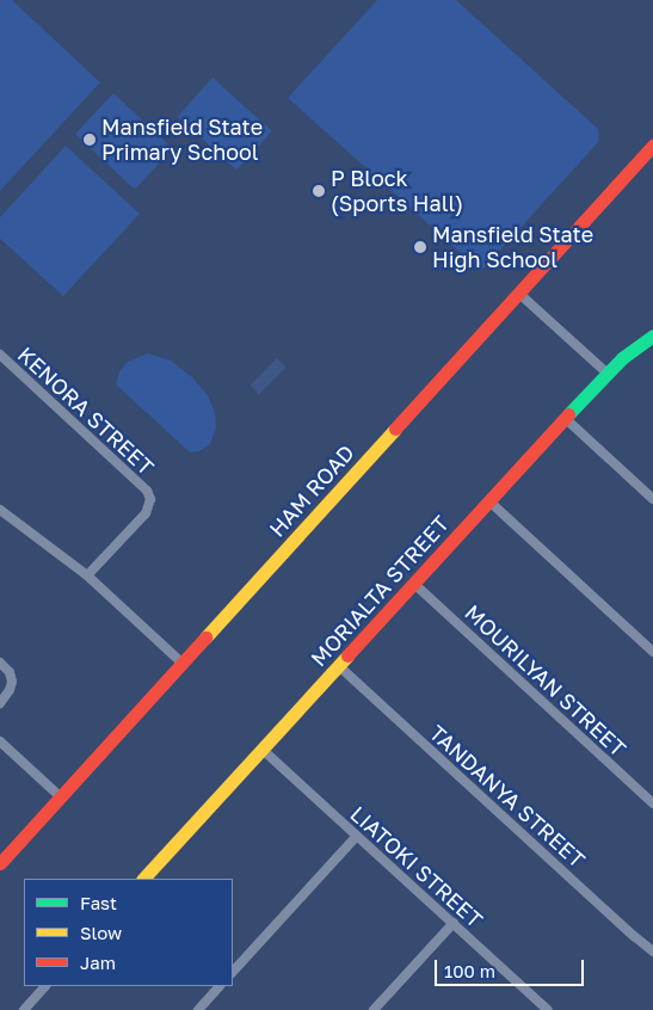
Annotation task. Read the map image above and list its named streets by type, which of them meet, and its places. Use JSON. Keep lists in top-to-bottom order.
{
  "streets": {
    "street": [
      "KENORA STREET",
      "HAM ROAD",
      "MORIALTA STREET",
      "MOURILYAN STREET",
      "TANDANYA STREET",
      "LIATOKI STREET"
    ]
  },
  "crossings": [
    ["MORIALTA STREET", "MOURILYAN STREET"],
    ["MORIALTA STREET", "TANDANYA STREET"],
    ["MORIALTA STREET", "LIATOKI STREET"]
  ],
  "places": ["Mansfield State Primary School", "P Block (Sports Hall)", "Mansfield State High School"],
  "legend": ["Fast", "Slow", "Jam"],
  "scale_bar": "100 m"
}
